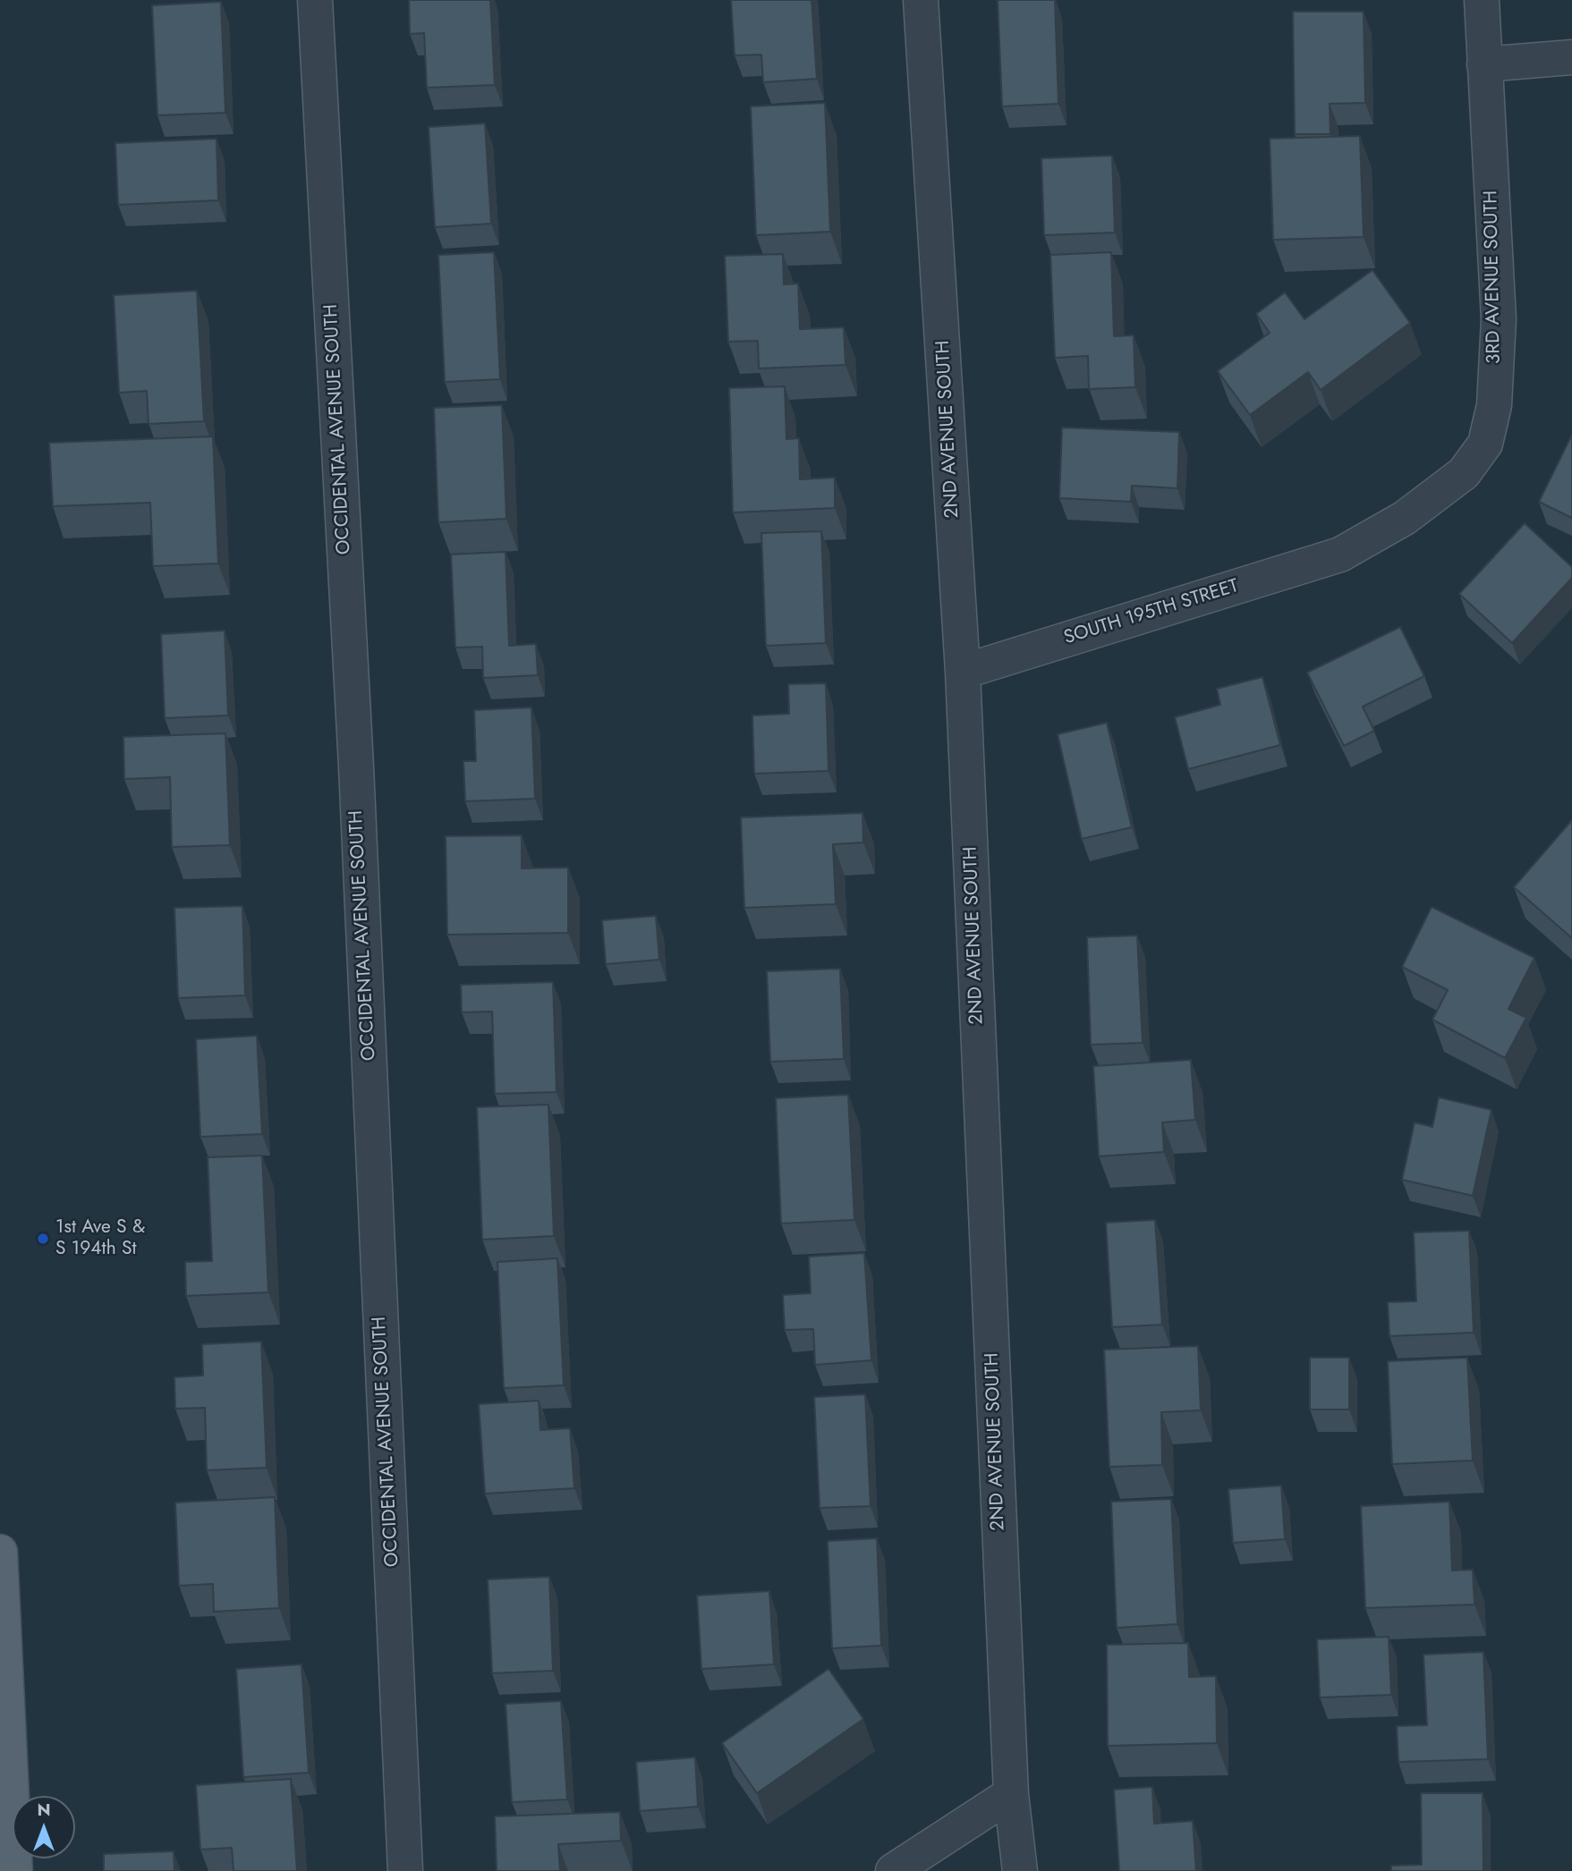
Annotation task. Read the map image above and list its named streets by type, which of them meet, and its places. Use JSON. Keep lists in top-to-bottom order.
{
  "streets": {
    "street": [
      "3RD AVENUE SOUTH",
      "OCCIDENTAL AVENUE SOUTH",
      "2ND AVENUE SOUTH",
      "SOUTH 195TH STREET"
    ]
  },
  "crossings": [
    ["3RD AVENUE SOUTH", "SOUTH 195TH STREET"],
    ["2ND AVENUE SOUTH", "SOUTH 195TH STREET"]
  ],
  "places": ["1st Ave S & S 194th St"],
  "north": "top"
}
